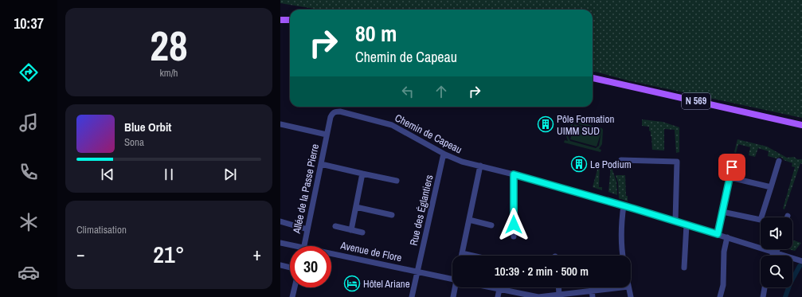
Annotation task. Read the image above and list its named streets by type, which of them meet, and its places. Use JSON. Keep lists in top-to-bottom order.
{
  "streets": {
    "main road": ["N 569"],
    "street": [
      "Chemin de Capeau",
      "Allée de la Passe Pierre",
      "Rue des Églantiers",
      "Avenue de Flore"
    ]
  },
  "crossings": [
    ["Chemin de Capeau", "Allée de la Passe Pierre"],
    ["Chemin de Capeau", "Rue des Églantiers"],
    ["Rue des Églantiers", "Avenue de Flore"]
  ],
  "places": {
    "building": ["Pôle Formation UIMM SUD", "Le Podium"],
    "hotel": ["Hôtel Ariane"]
  },
  "page": {
    "tabs": "10:37",
    "tile": [
      ["28", "km/h"],
      "Climatisation"
    ],
    "turn": ["80 m", "Chemin de Capeau"],
    "song": ["Blue Orbit", "Sona"],
    "heat": ["−", "21°", "+"],
    "limit": "30",
    "trip": "10:39 · 2 min · 500 m"
  }
}
